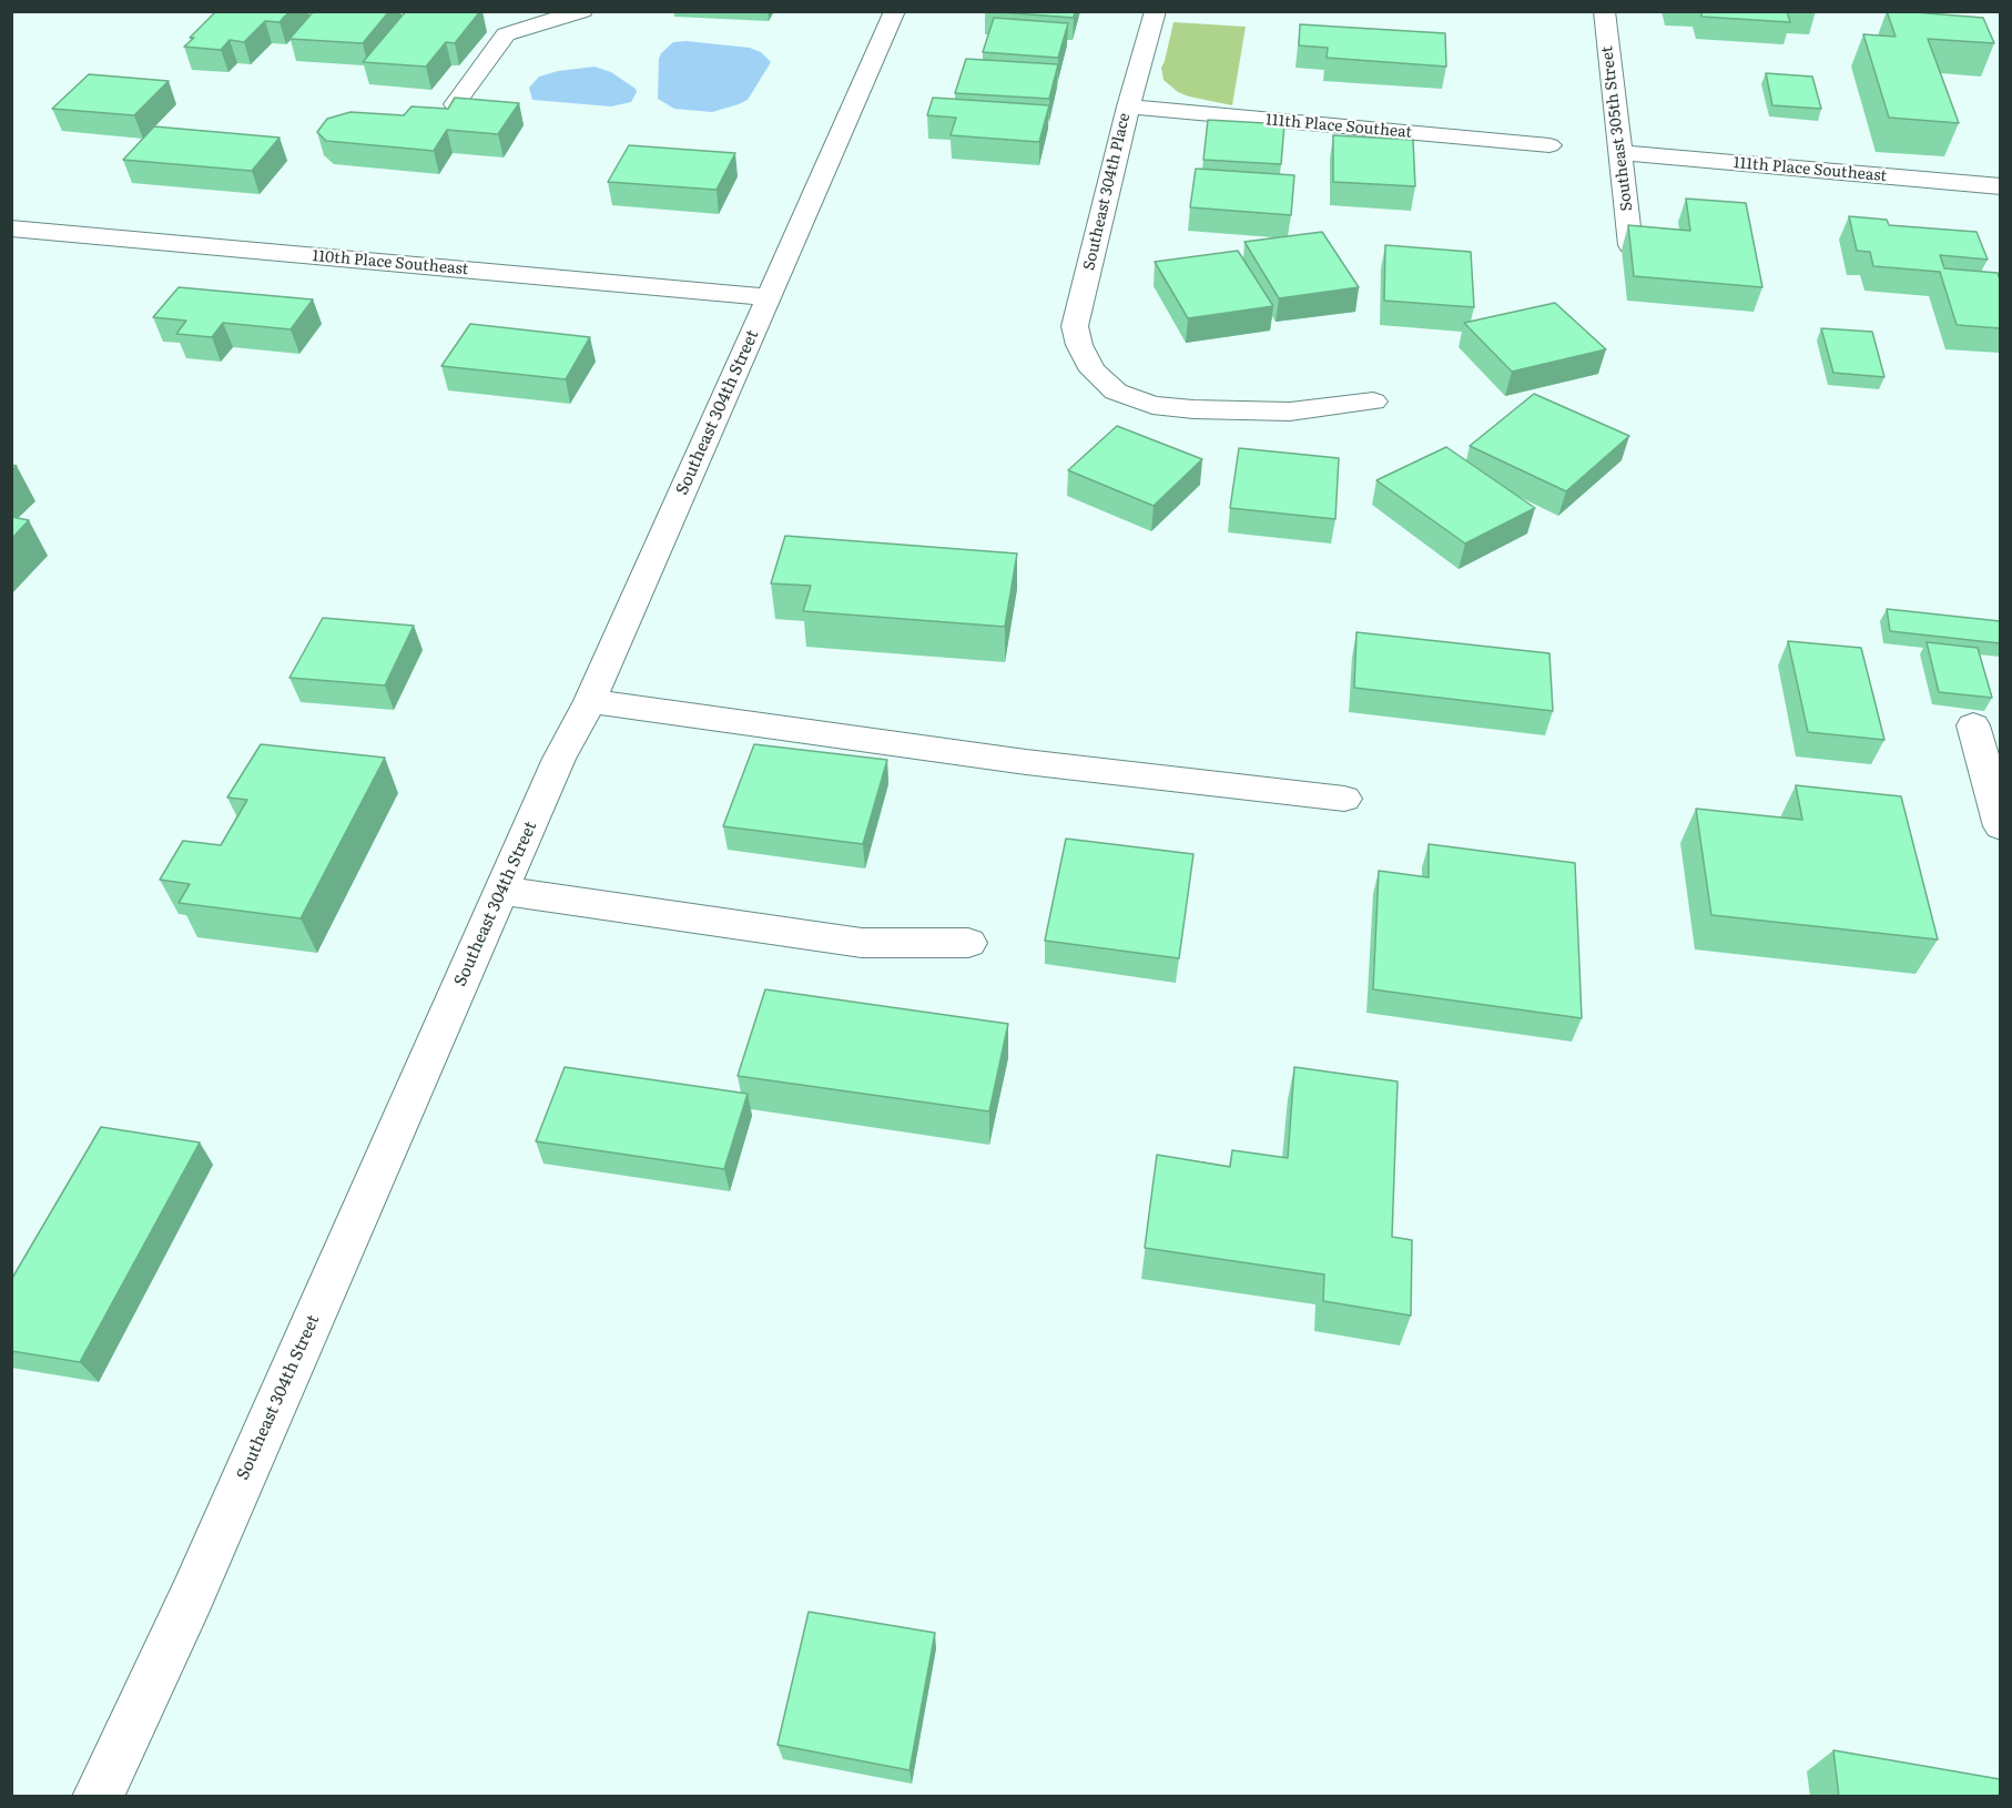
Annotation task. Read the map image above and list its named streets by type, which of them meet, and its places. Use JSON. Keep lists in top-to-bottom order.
{
  "streets": {
    "street": [
      "111th Place Southeat",
      "Southeast 305th Street",
      "111th Place Southeast",
      "Southeast 304th Place",
      "110th Place Southeast",
      "Southeast 304th Street"
    ]
  },
  "crossings": [
    ["111th Place Southeat", "Southeast 304th Place"],
    ["Southeast 305th Street", "111th Place Southeast"],
    ["110th Place Southeast", "Southeast 304th Street"]
  ]
}
